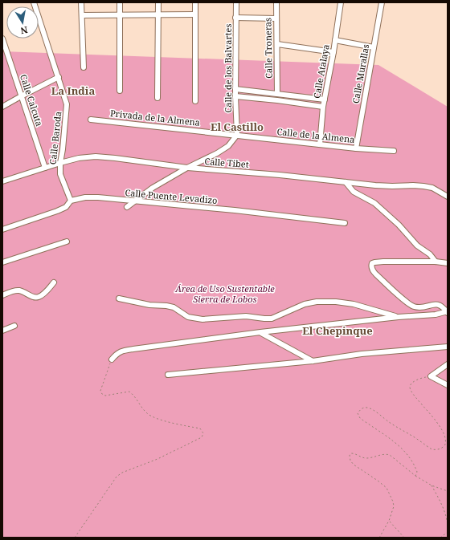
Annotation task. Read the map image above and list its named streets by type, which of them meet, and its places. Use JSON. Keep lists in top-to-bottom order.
{
  "streets": {
    "street": [
      "Calle Troneras",
      "Calle de los Balvartes",
      "Calle Atalaya",
      "Calle Murallas",
      "Calle Calcuta",
      "Privada de la Almena",
      "Calle de la Almena",
      "Calle Baroda",
      "Calle Tibet",
      "Calle Puente Levadizo"
    ]
  },
  "crossings": [
    ["Calle de los Balvartes", "Privada de la Almena"],
    ["Calle de los Balvartes", "Calle de la Almena"],
    ["Calle Atalaya", "Calle de la Almena"],
    ["Calle Murallas", "Calle de la Almena"],
    ["Calle Calcuta", "Calle Tibet"],
    ["Privada de la Almena", "Calle de la Almena"],
    ["Calle Baroda", "Calle Tibet"],
    ["Calle Baroda", "Calle Puente Levadizo"]
  ],
  "districts": ["La India", "El Castillo", "El Chepinque"],
  "parks": ["Área de Uso Sustentable Sierra de Lobos"],
  "north": "bottom"
}
